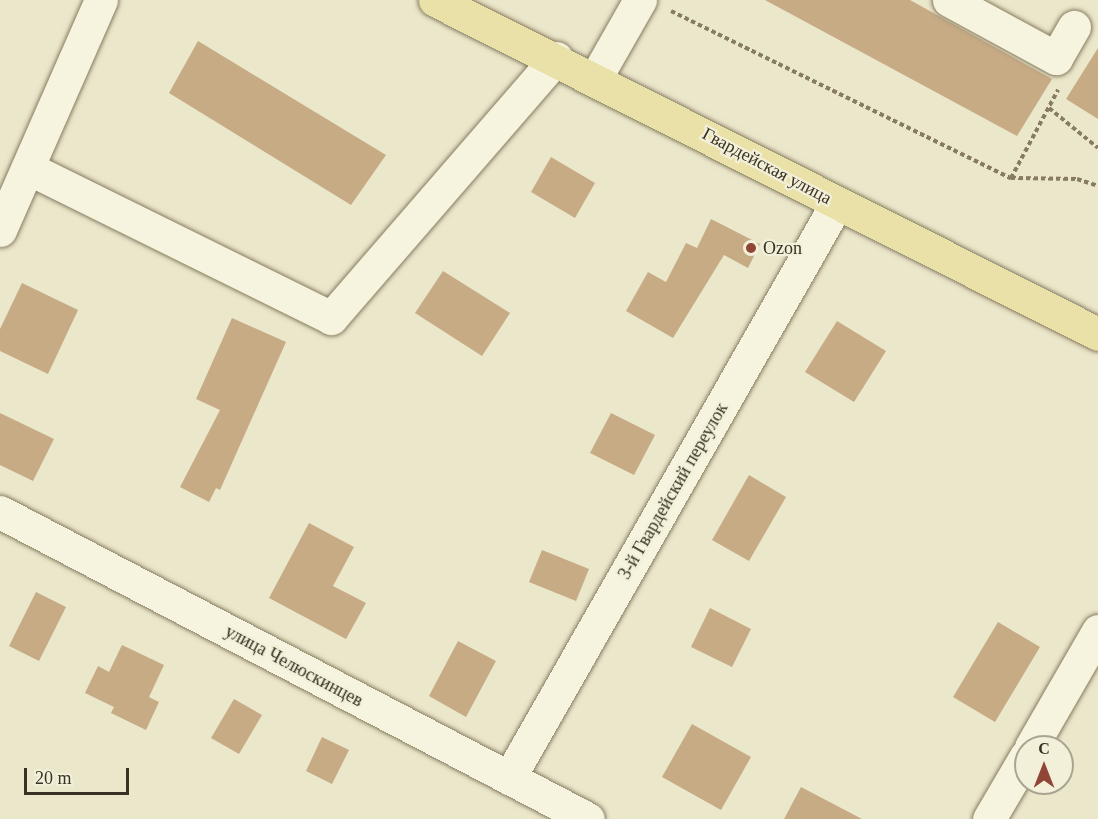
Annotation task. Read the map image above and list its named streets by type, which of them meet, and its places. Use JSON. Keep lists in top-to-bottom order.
{
  "streets": {
    "main road": ["Гвардейская улица"],
    "street": ["3-й Гвардейский переулок", "улица Челюскинцев"]
  },
  "crossings": [
    ["Гвардейская улица", "3-й Гвардейский переулок"],
    ["3-й Гвардейский переулок", "улица Челюскинцев"]
  ],
  "places": ["Ozon"],
  "scale_bar": "20 m",
  "north": "top"
}
